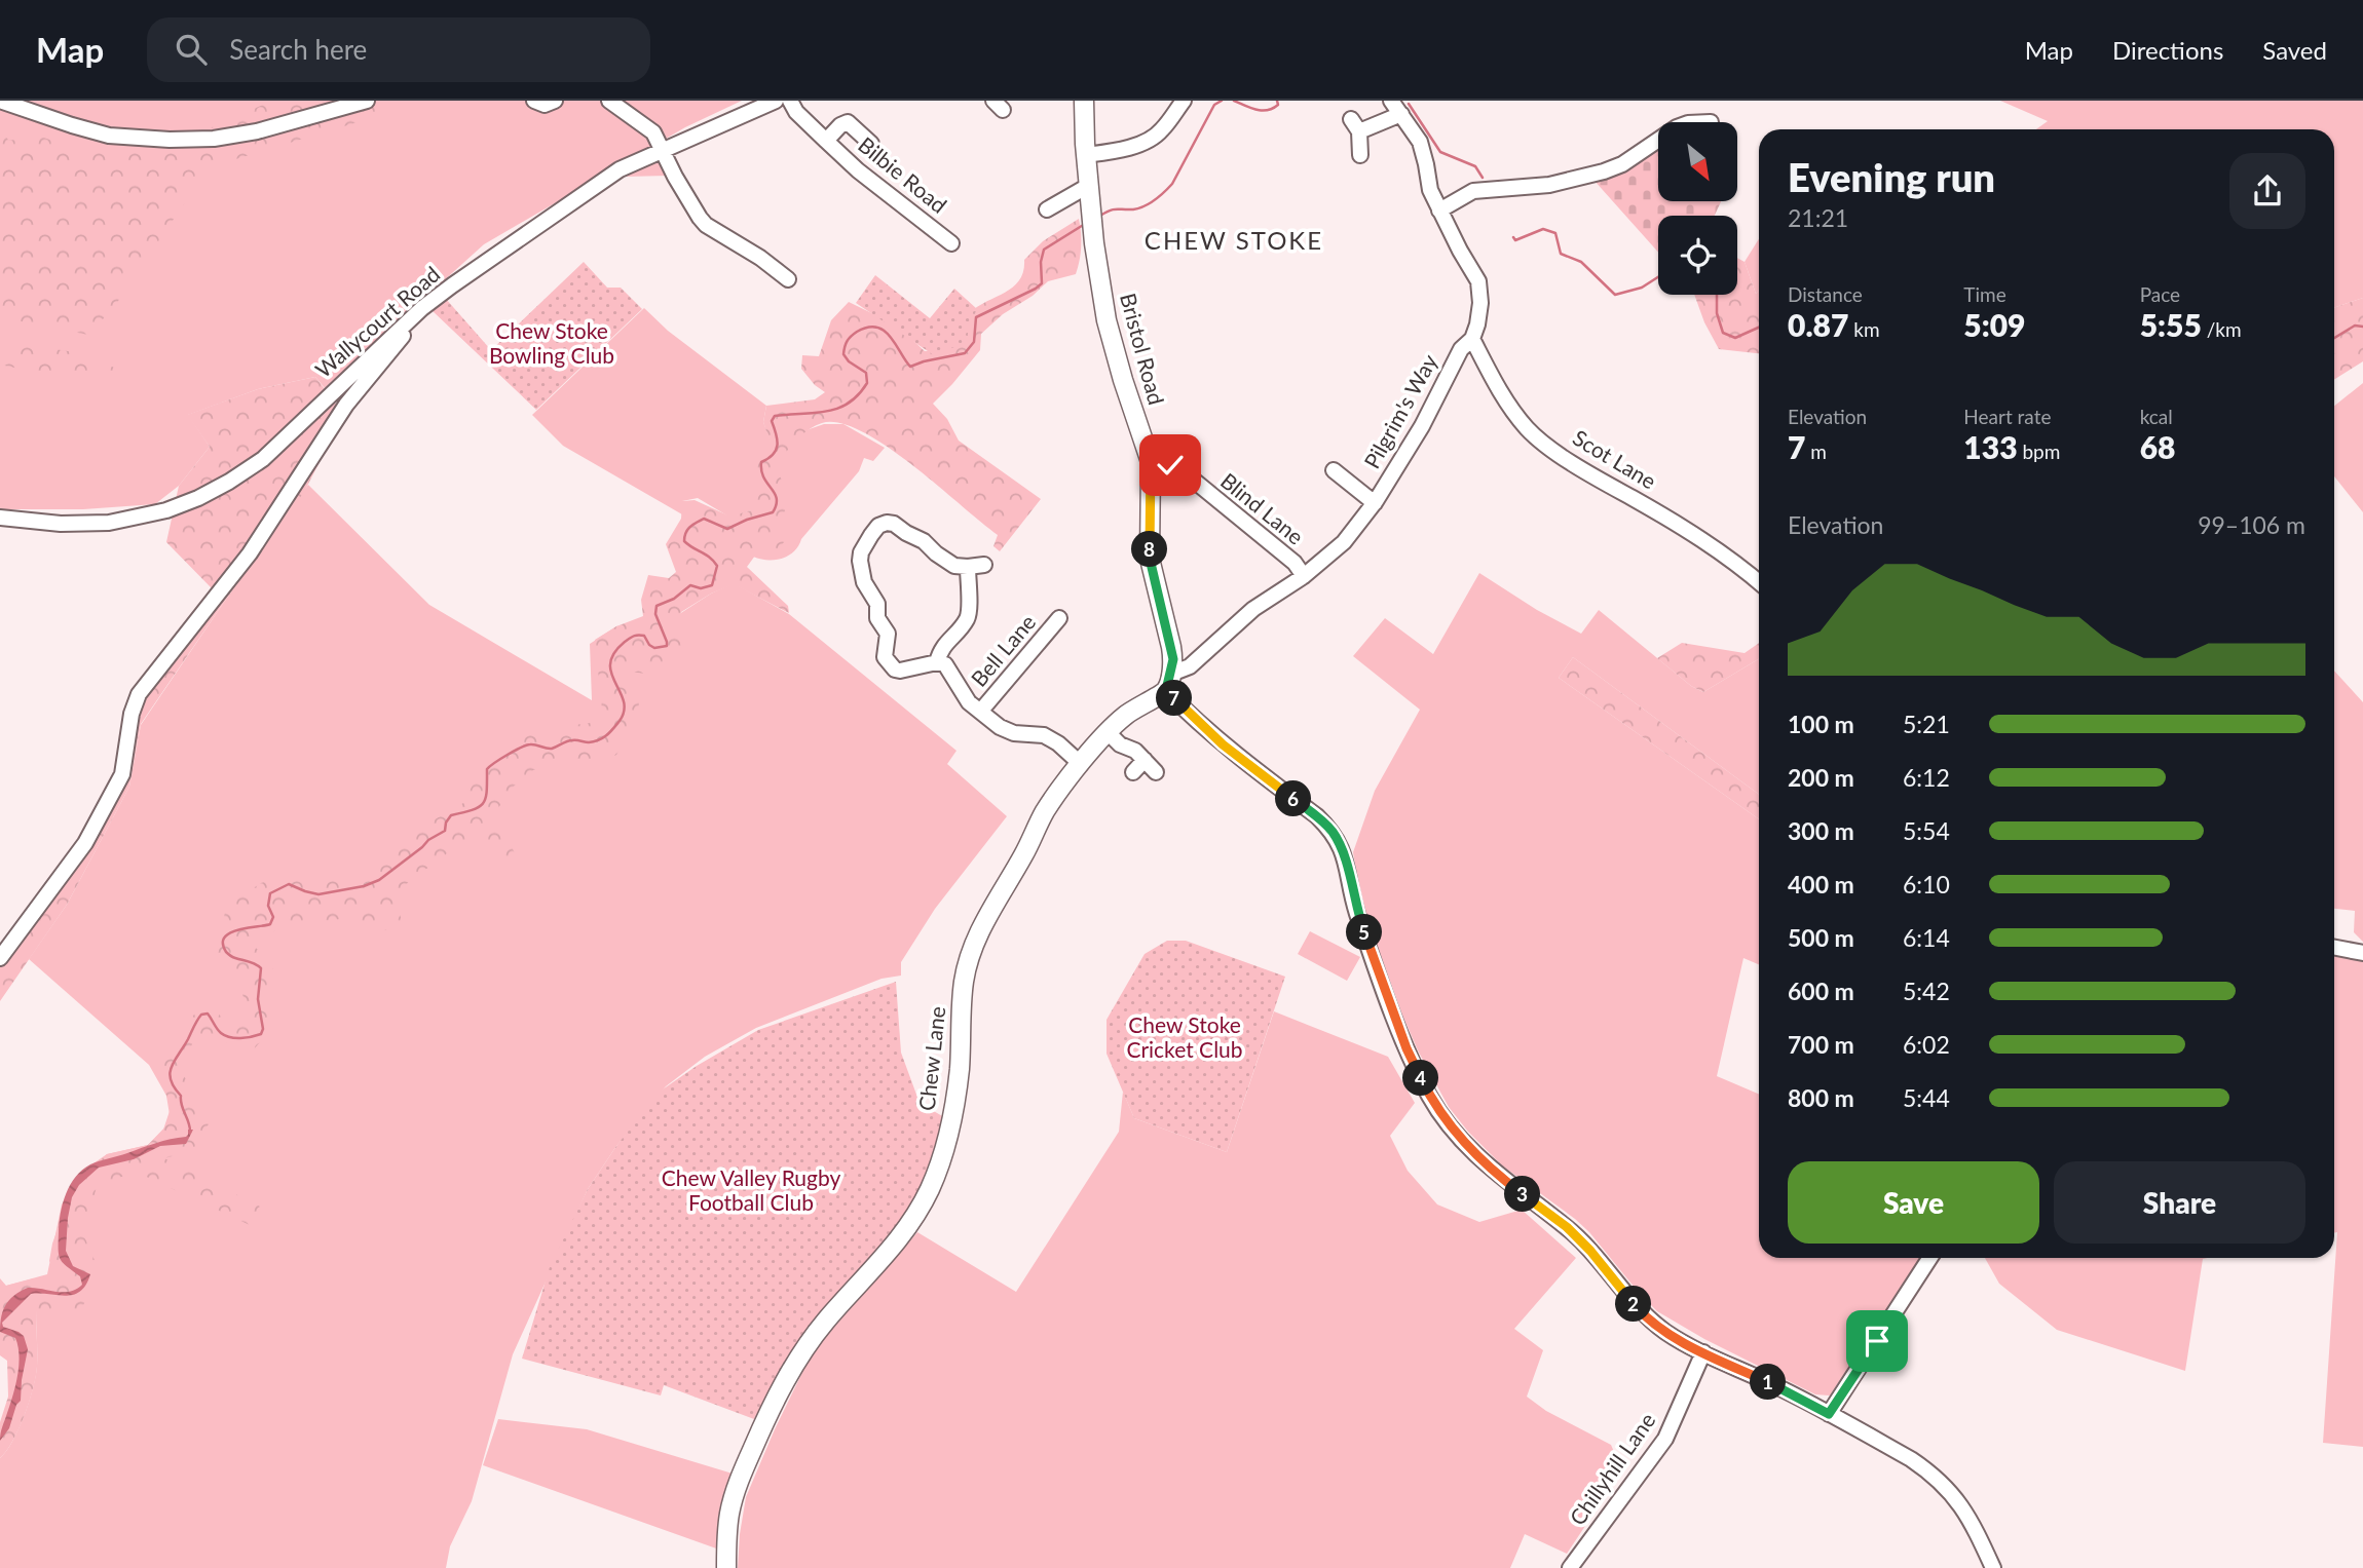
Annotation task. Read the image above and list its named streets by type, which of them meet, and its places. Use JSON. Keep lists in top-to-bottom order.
{
  "streets": {
    "main road": ["Bristol Road", "Chew Lane"],
    "street": [
      "Bilbie Road",
      "Wallycourt Road",
      "Pilgrim's Way",
      "Scot Lane",
      "Blind Lane",
      "Bell Lane",
      "Chillyhill Lane"
    ]
  },
  "crossings": [
    ["Bristol Road", "Pilgrim's Way"],
    ["Bristol Road", "Blind Lane"],
    ["Bristol Road", "Chew Lane"],
    ["Pilgrim's Way", "Scot Lane"],
    ["Pilgrim's Way", "Blind Lane"],
    ["Pilgrim's Way", "Chew Lane"]
  ],
  "districts": ["CHEW STOKE"],
  "parks": ["Chew Stoke Bowling Club", "Chew Stoke Cricket Club", "Chew Valley Rugby Football Club"],
  "north": "bottom right",
  "page": {
    "header": "Map",
    "search": "Search here",
    "nav": ["Map", "Directions", "Saved"],
    "heading": ["Evening run", "21:21"],
    "stats": [
      ["Distance", "0.87 km"],
      ["Time", "5:09"],
      ["Pace", "5:55 /km"],
      ["Elevation", "7 m"],
      ["Heart rate", "133 bpm"],
      ["kcal", "68"]
    ],
    "chart": ["Elevation", "99–106 m"],
    "pins": [
      "8",
      "7",
      "6",
      "5",
      "4",
      "3",
      "2",
      "1"
    ],
    "list": [
      {
        "name": "100 m",
        "note": "5:21"
      },
      {
        "name": "200 m",
        "note": "6:12"
      },
      {
        "name": "300 m",
        "note": "5:54"
      },
      {
        "name": "400 m",
        "note": "6:10"
      },
      {
        "name": "500 m",
        "note": "6:14"
      },
      {
        "name": "600 m",
        "note": "5:42"
      },
      {
        "name": "700 m",
        "note": "6:02"
      },
      {
        "name": "800 m",
        "note": "5:44"
      }
    ],
    "buttons": ["Save", "Share"]
  }
}
